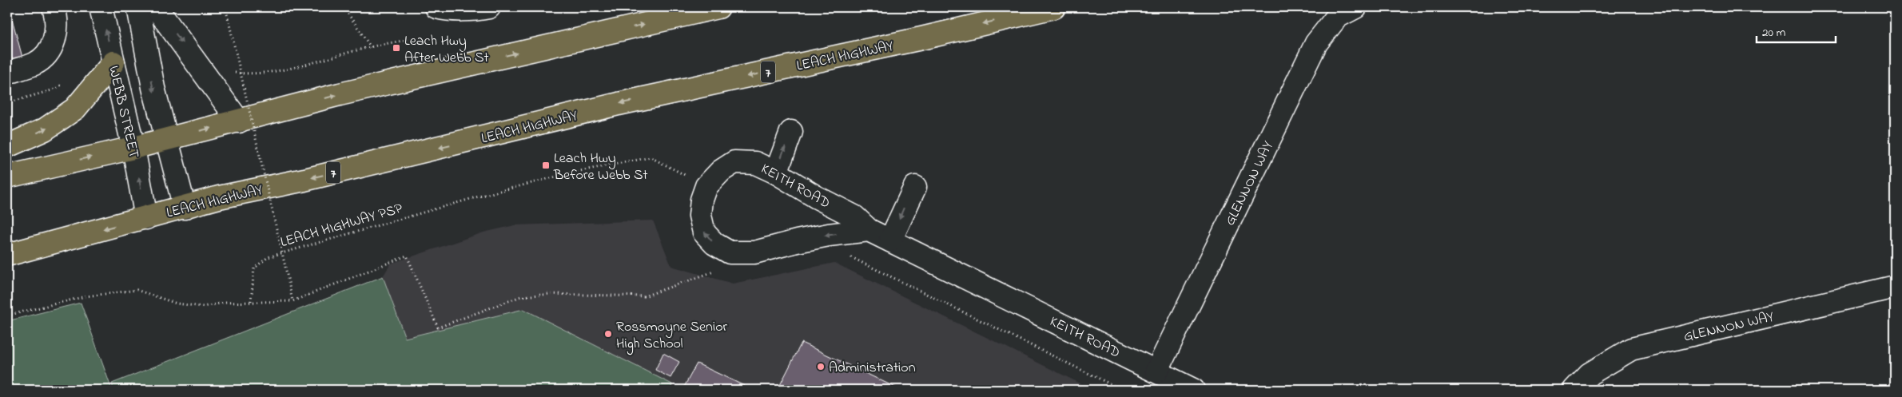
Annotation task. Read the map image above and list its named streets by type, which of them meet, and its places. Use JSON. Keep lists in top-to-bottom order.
{
  "streets": {
    "highway": ["LEACH HIGHWAY", "7"],
    "street": ["WEBB STREET", "GLENNON WAY", "KEITH ROAD"],
    "path": ["LEACH HIGHWAY PSP"]
  },
  "crossings": [
    ["LEACH HIGHWAY", "WEBB STREET"],
    ["GLENNON WAY", "KEITH ROAD"],
    ["KEITH ROAD", "LEACH HIGHWAY PSP"]
  ],
  "places": {
    "transit": ["Leach Hwy After Webb St", "Leach Hwy Before Webb St"],
    "other": ["Rossmoyne Senior High School", "Administration"]
  },
  "scale_bar": "20 m"
}
